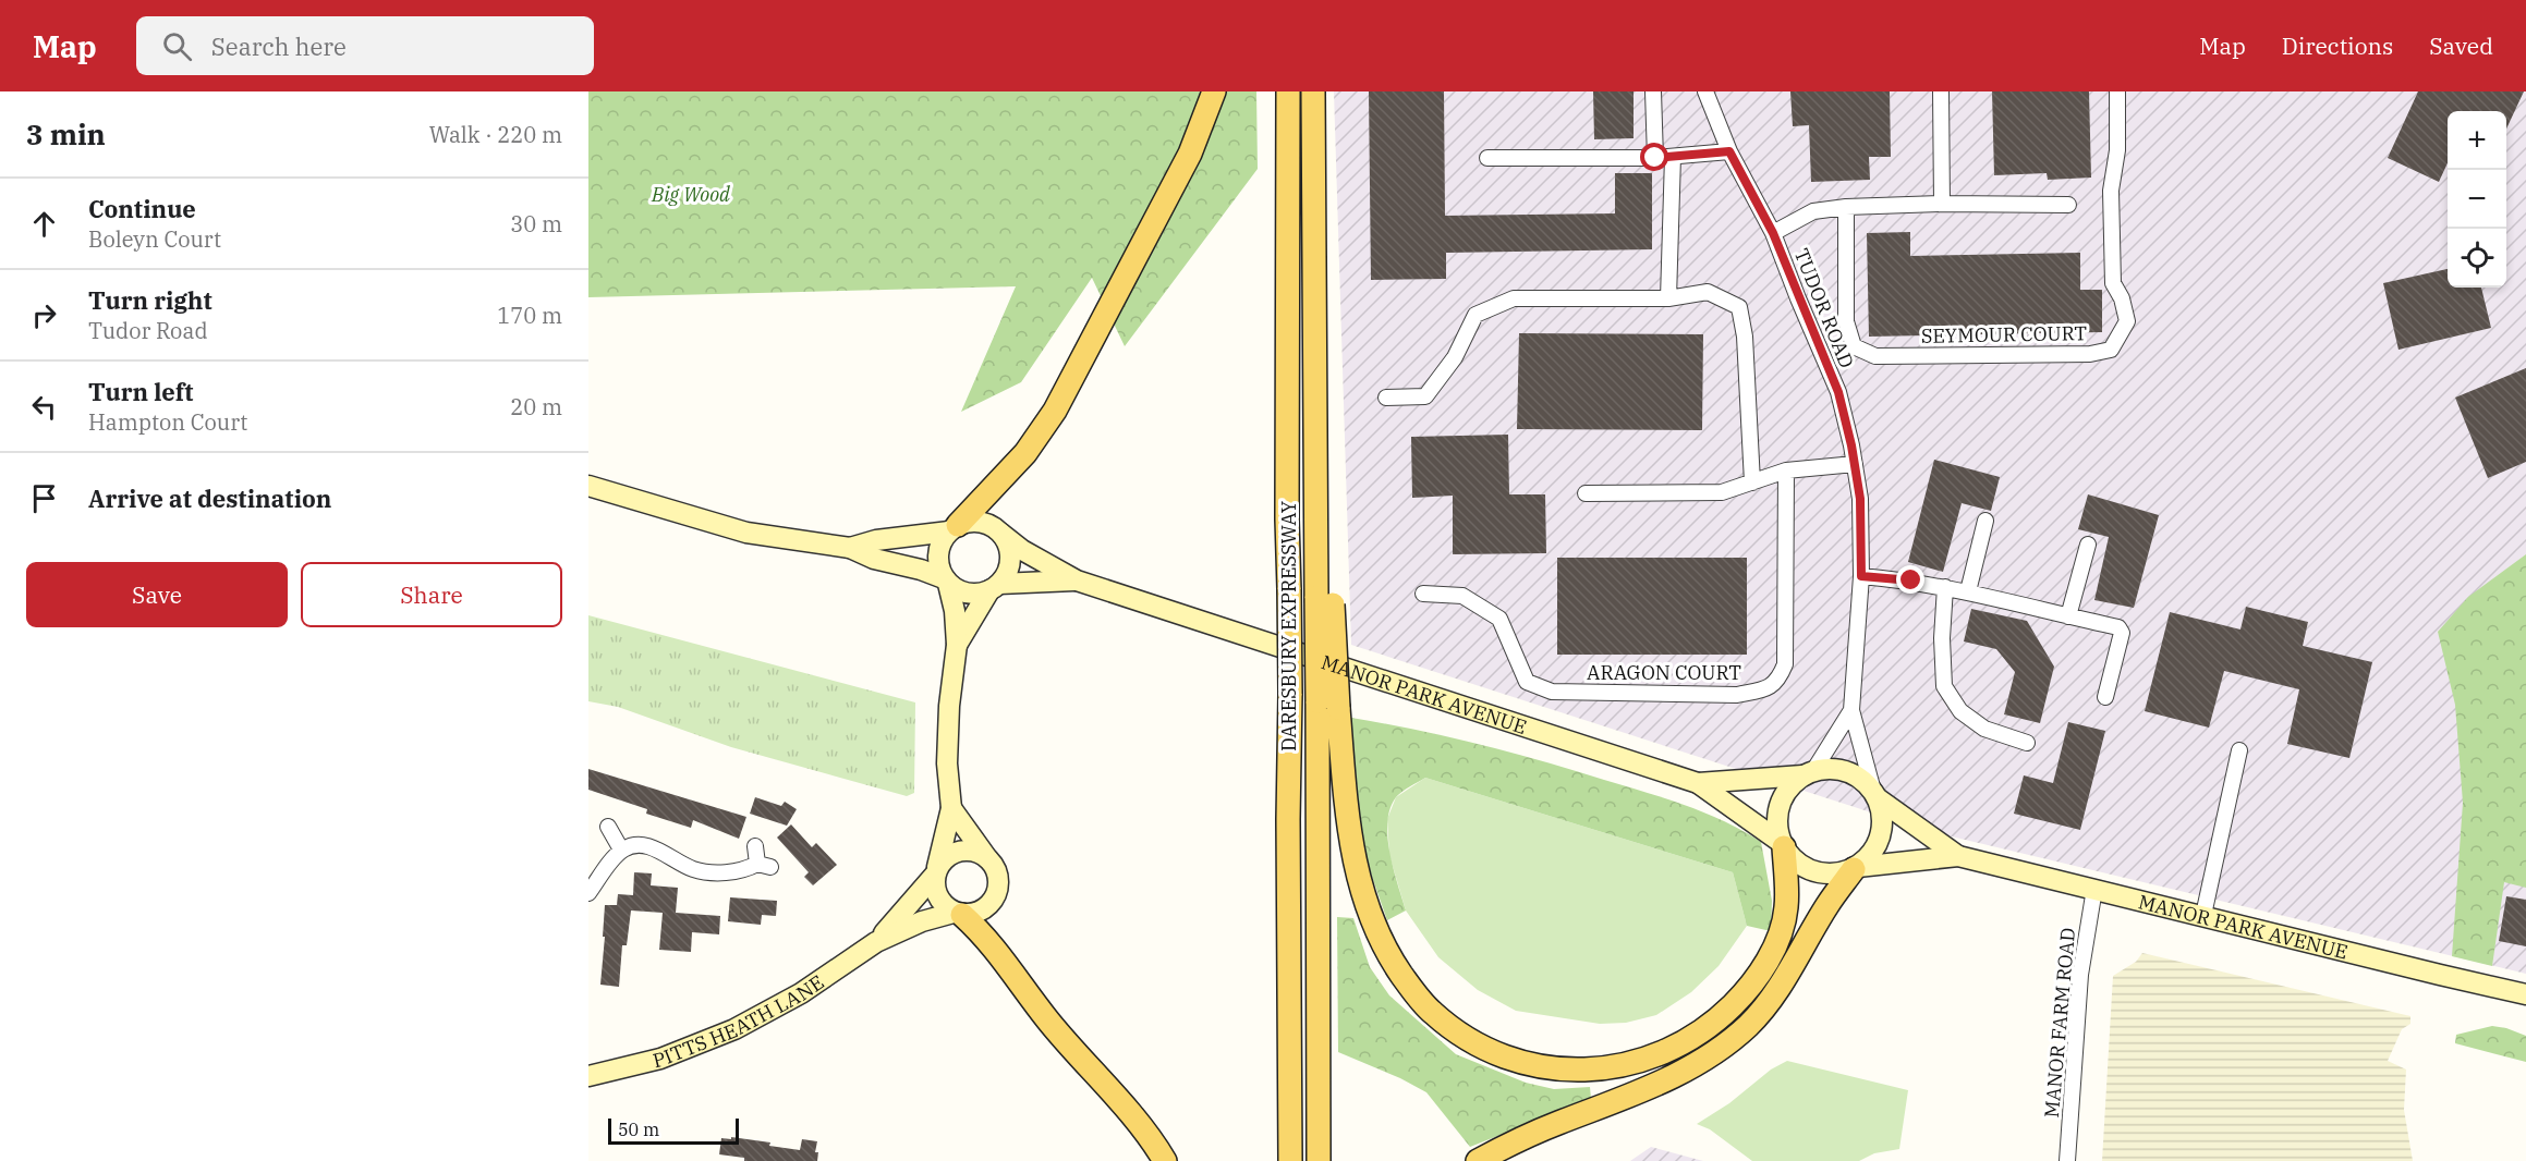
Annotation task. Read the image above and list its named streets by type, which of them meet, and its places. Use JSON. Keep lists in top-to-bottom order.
{
  "streets": {
    "main road": ["DARESBURY EXPRESSWAY"],
    "street": [
      "TUDOR ROAD",
      "SEYMOUR COURT",
      "ARAGON COURT",
      "MANOR PARK AVENUE",
      "PITTS HEATH LANE",
      "MANOR FARM ROAD"
    ]
  },
  "crossings": [
    ["TUDOR ROAD", "MANOR PARK AVENUE"],
    ["MANOR PARK AVENUE", "PITTS HEATH LANE"],
    ["MANOR PARK AVENUE", "MANOR FARM ROAD"]
  ],
  "parks": ["Big Wood"],
  "scale_bar": "50 m",
  "page": {
    "header": "Map",
    "search": "Search here",
    "nav": ["Map", "Directions", "Saved"],
    "heading": ["3 min", "Walk · 220 m"],
    "map_buttons": ["+", "−"],
    "list": [
      ["Continue", "Boleyn Court", "30 m"],
      ["Turn right", "Tudor Road", "170 m"],
      ["Turn left", "Hampton Court", "20 m"],
      "Arrive at destination"
    ],
    "buttons": ["Save", "Share"],
    "scale": "50 m"
  }
}
